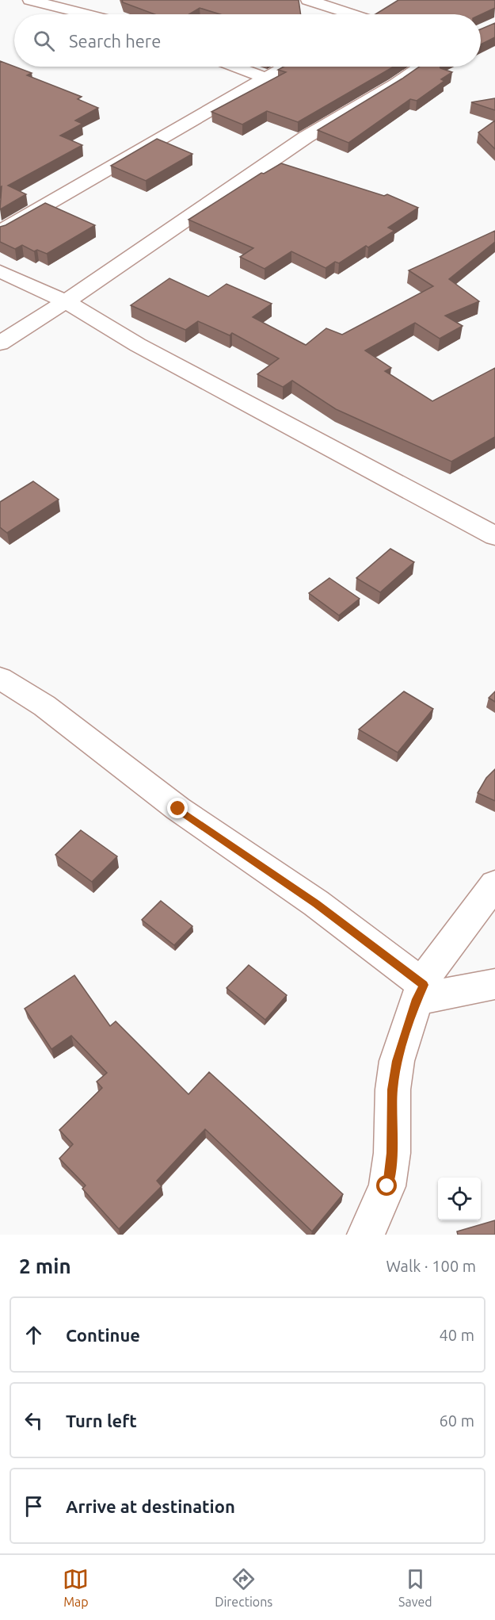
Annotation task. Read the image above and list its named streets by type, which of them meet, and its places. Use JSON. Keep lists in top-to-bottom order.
{
  "page": {
    "search": "Search here",
    "heading": ["2 min", "Walk · 100 m"],
    "list": [
      ["Continue", "40 m"],
      ["Turn left", "60 m"],
      "Arrive at destination"
    ],
    "nav": ["Map", "Directions", "Saved"]
  }
}
